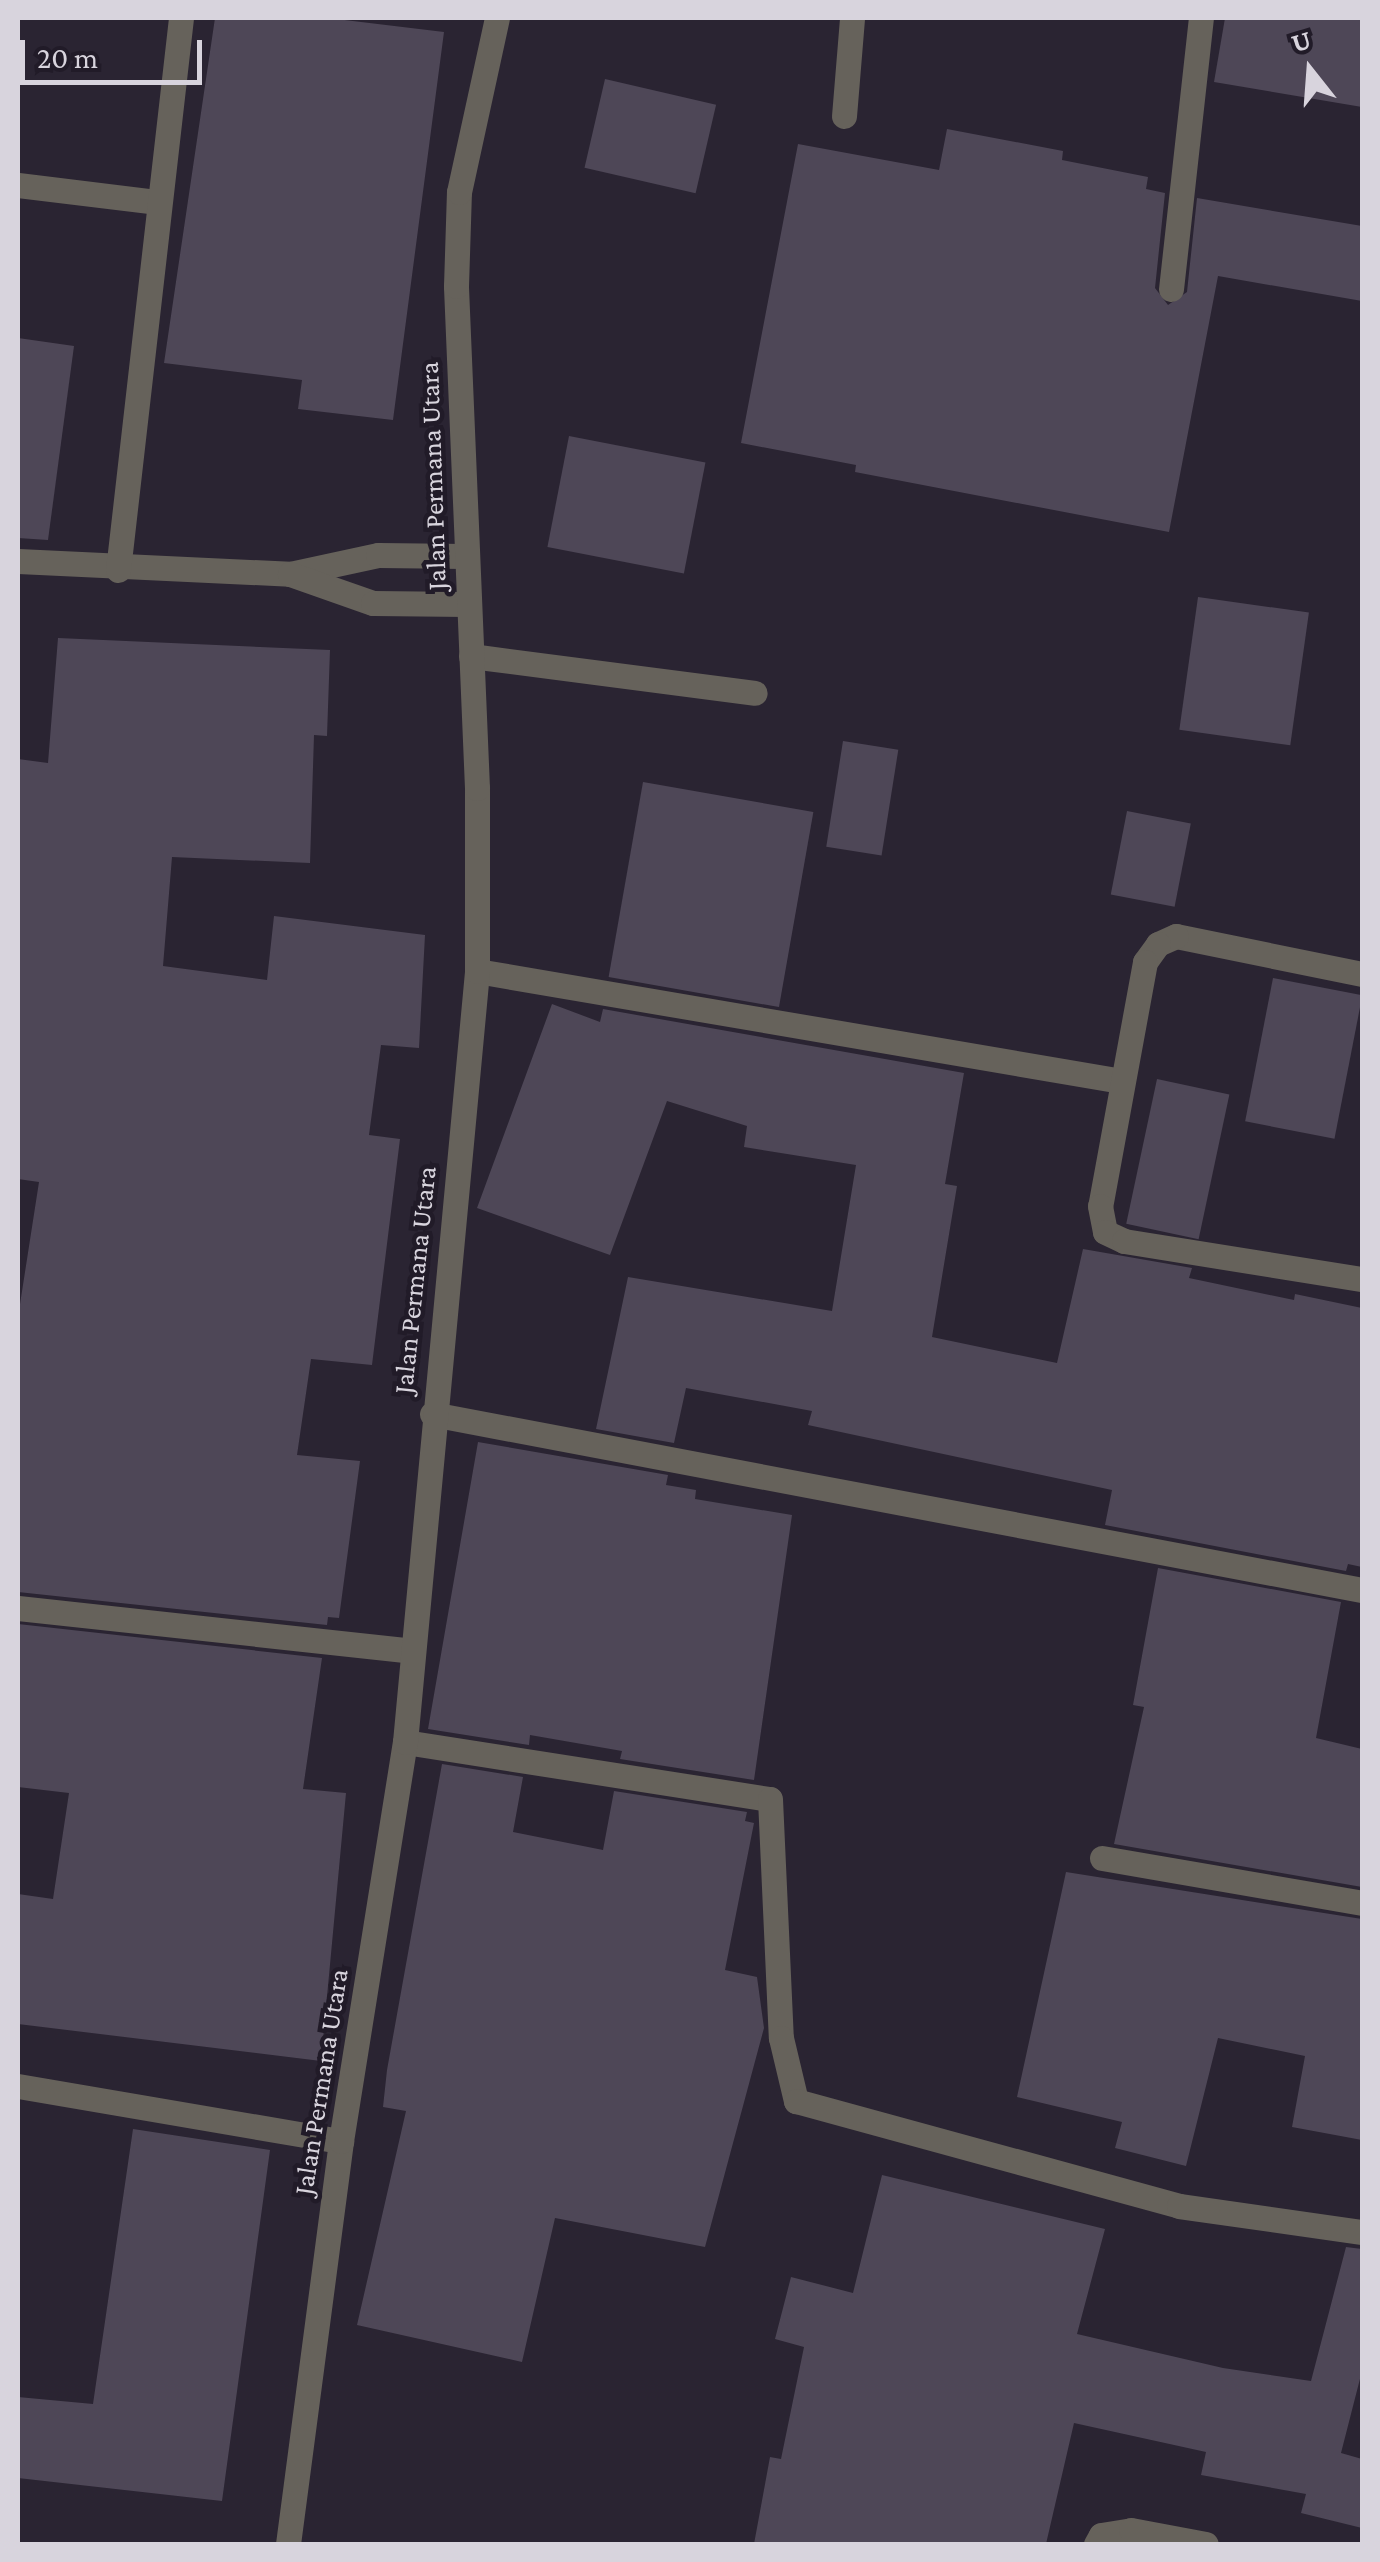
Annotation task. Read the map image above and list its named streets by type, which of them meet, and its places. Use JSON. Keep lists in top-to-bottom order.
{
  "streets": {
    "street": ["Jalan Permana Utara"]
  },
  "scale_bar": "20 m",
  "north": "top"
}
